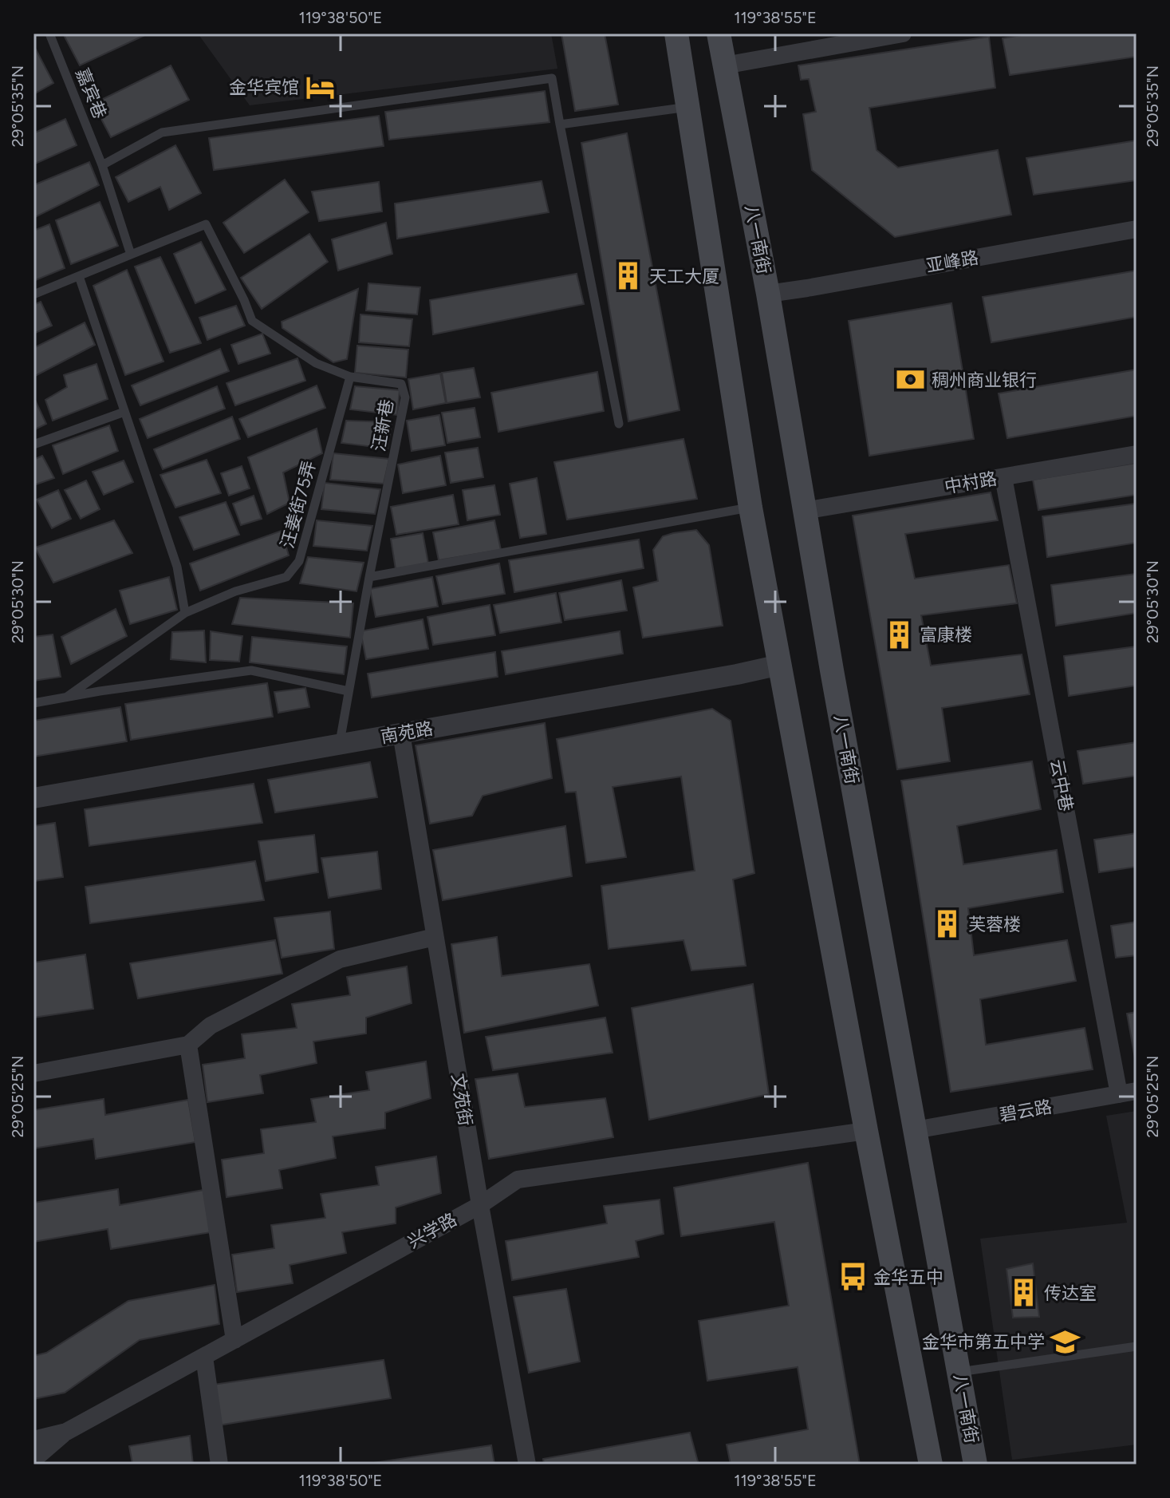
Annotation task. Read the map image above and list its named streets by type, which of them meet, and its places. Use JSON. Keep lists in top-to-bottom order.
{
  "streets": {
    "main road": ["八一南街"],
    "street": [
      "亚峰路",
      "中村路",
      "南苑路",
      "云中巷",
      "文苑街",
      "碧云路",
      "兴学路"
    ],
    "lane": ["嘉宾巷", "汪新巷", "汪姜街75弄"]
  },
  "crossings": [
    ["嘉宾巷", "汪新巷"],
    ["八一南街", "亚峰路"],
    ["八一南街", "中村路"],
    ["八一南街", "碧云路"],
    ["汪新巷", "汪姜街75弄"],
    ["汪新巷", "南苑路"],
    ["中村路", "云中巷"],
    ["南苑路", "文苑街"],
    ["云中巷", "碧云路"],
    ["文苑街", "兴学路"]
  ],
  "places": {
    "hotel": ["金华宾馆"],
    "building": [
      "天工大厦",
      "富康楼",
      "芙蓉楼",
      "传达室"
    ],
    "bank": ["稠州商业银行"],
    "bus stop": ["金华五中"],
    "school or university": ["金华市第五中学"]
  },
  "coordinates": [
    "119°38'50\"E",
    "119°38'55\"E",
    "29°05'35\"N",
    "29°05'30\"N",
    "29°05'25\"N"
  ]
}
